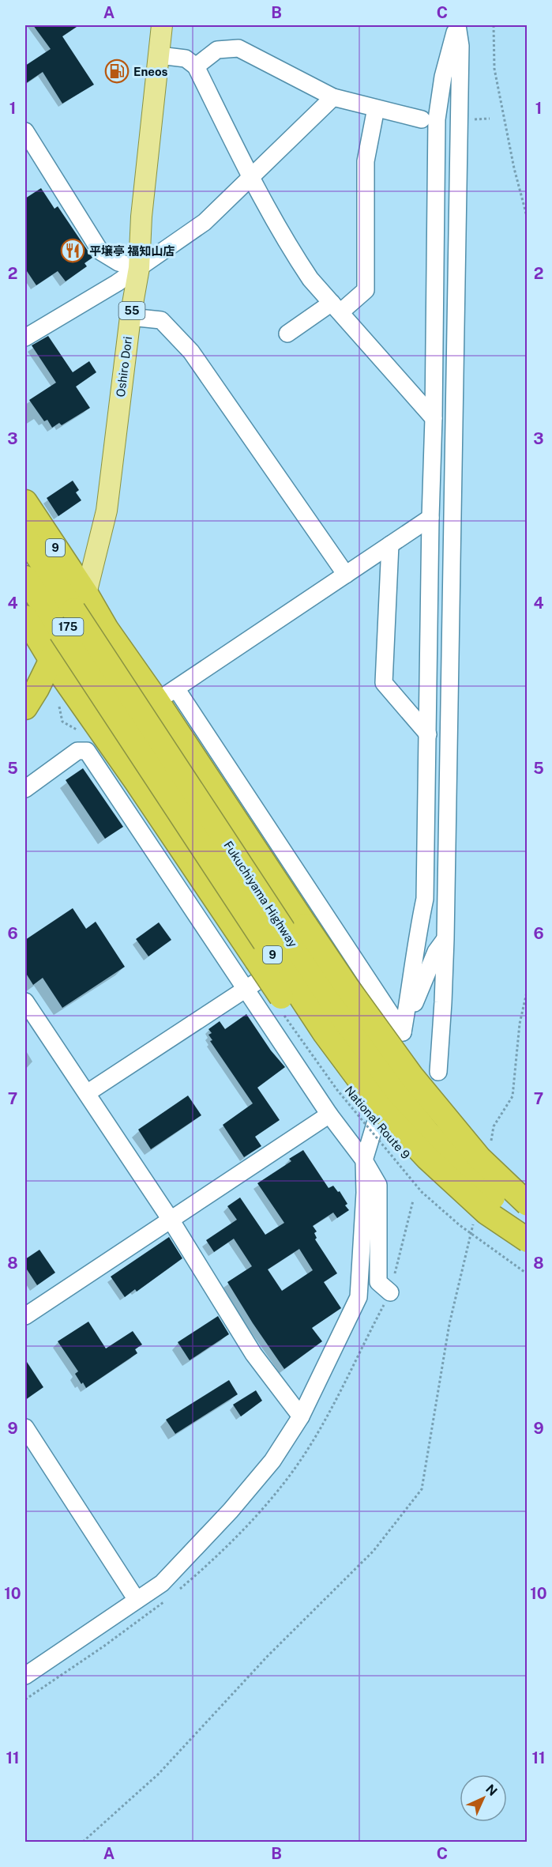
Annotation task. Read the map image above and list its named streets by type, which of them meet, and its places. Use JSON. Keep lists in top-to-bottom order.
{
  "streets": {
    "highway": [
      "9",
      "175",
      "Fukuchiyama Highway",
      "National Route 9"
    ],
    "main road": ["55", "Oshiro Dori"]
  },
  "crossings": [
    ["Oshiro Dori", "9"],
    ["Oshiro Dori", "175"],
    ["9", "175"],
    ["9", "National Route 9"],
    ["175", "National Route 9"]
  ],
  "places": {
    "fuel station": ["Eneos"],
    "restaurant": ["平壌亭 福知山店"]
  },
  "north": "top right",
  "grid": {
    "columns": ["A", "B", "C"],
    "rows": [
      "1",
      "2",
      "3",
      "4",
      "5",
      "6",
      "7",
      "8",
      "9",
      "10",
      "11"
    ]
  }
}
